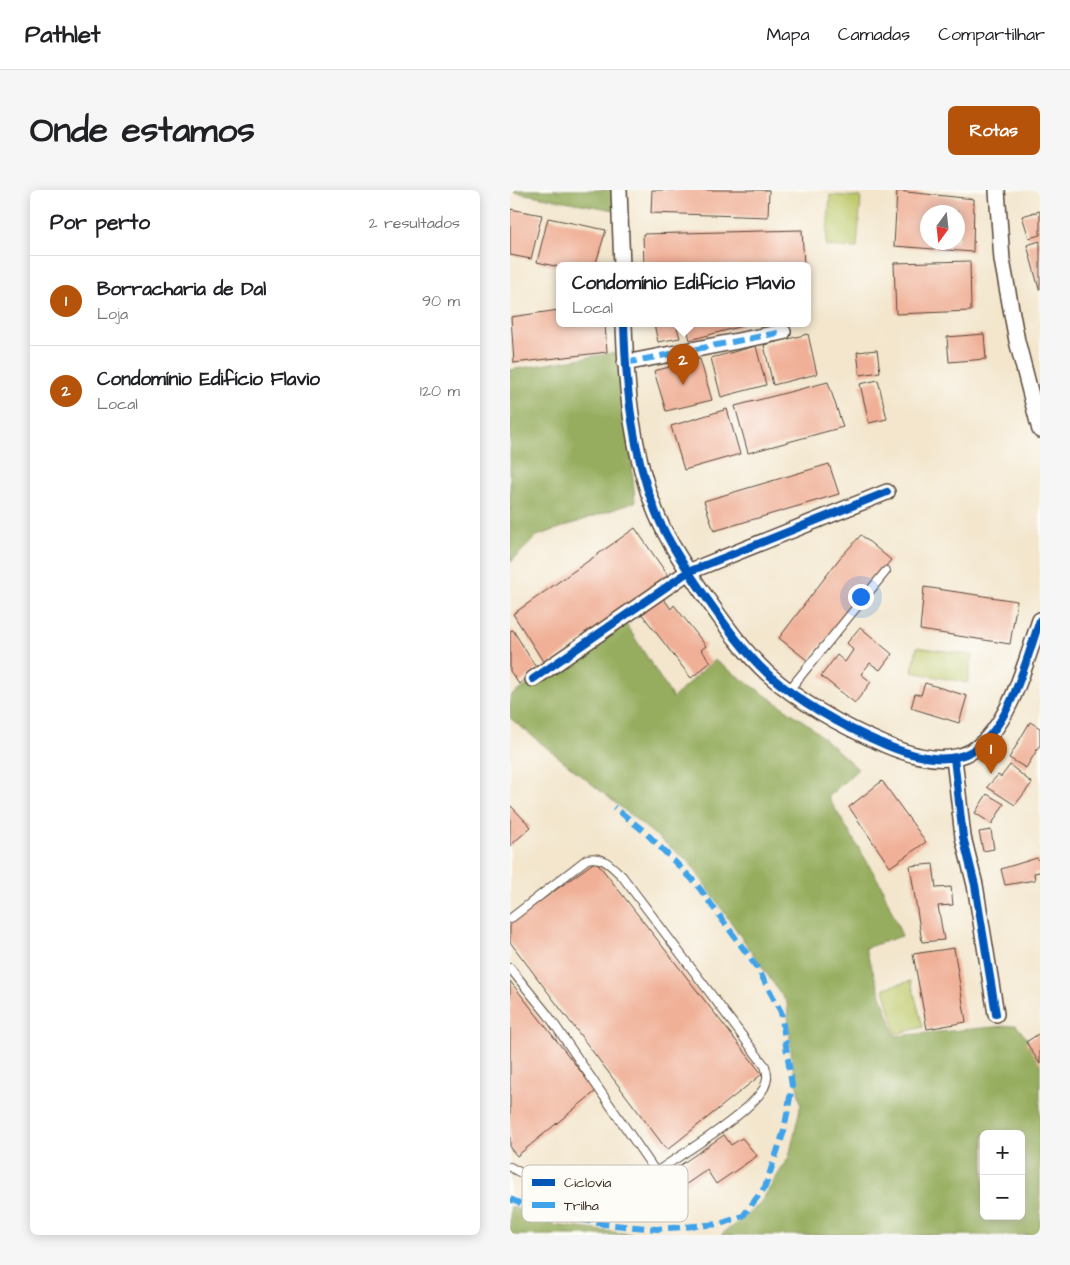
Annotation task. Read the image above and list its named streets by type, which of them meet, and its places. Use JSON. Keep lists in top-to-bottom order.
{
  "legend": ["Ciclovia", "Trilha"],
  "north": "bottom",
  "page": {
    "header": "Pathlet",
    "nav": ["Mapa", "Camadas", "Compartilhar"],
    "title": "Onde estamos",
    "buttons": "Rotas",
    "heading": ["Por perto", "2 resultados"],
    "list": [
      {
        "mark": "1",
        "name": "Borracharia de Dal",
        "note": "Loja",
        "value": "90 m"
      },
      {
        "mark": "2",
        "name": "Condomínio Edifício Flavio",
        "note": "Local",
        "value": "120 m"
      }
    ],
    "popup": ["Condomínio Edifício Flavio", "Local"],
    "pins": ["2", "1"],
    "map_buttons": ["+", "−"]
  }
}
